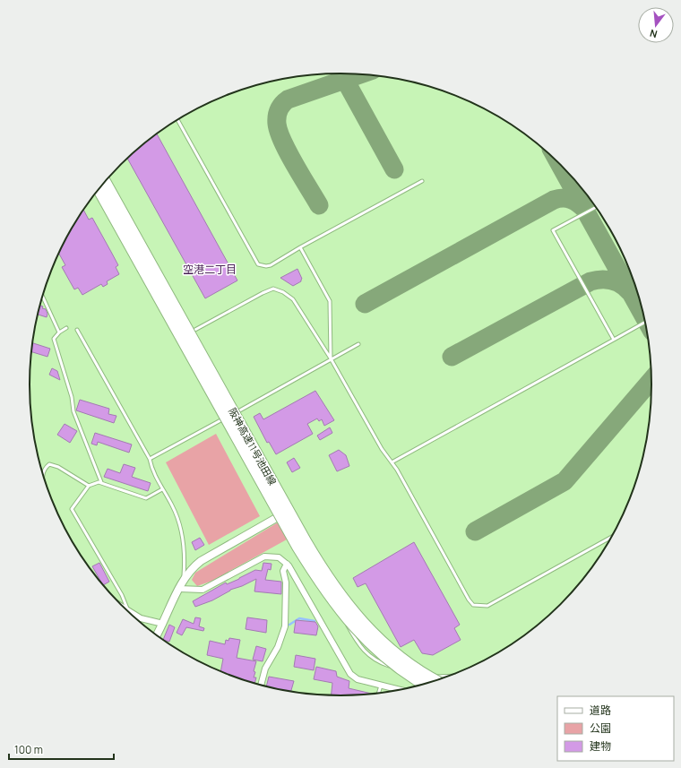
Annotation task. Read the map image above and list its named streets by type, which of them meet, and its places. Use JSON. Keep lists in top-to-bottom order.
{
  "streets": {
    "highway": ["阪神高速11号池田線"]
  },
  "districts": ["空港二丁目"],
  "legend": ["道路", "公園", "建物"],
  "scale_bar": "100 m",
  "north": "bottom"
}
